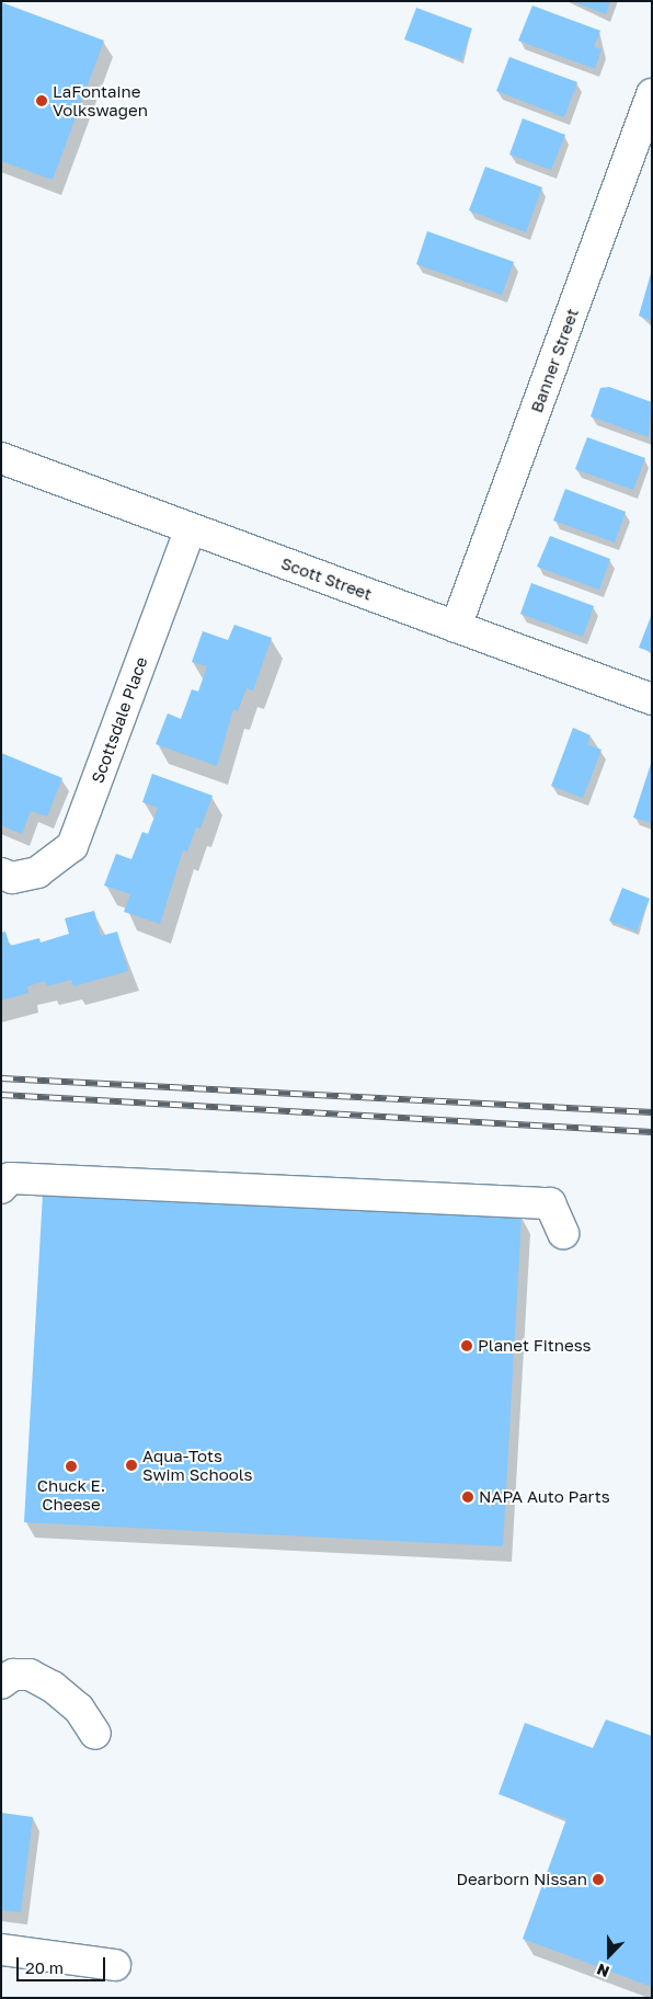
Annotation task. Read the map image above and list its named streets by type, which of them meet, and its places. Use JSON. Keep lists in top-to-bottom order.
{
  "streets": {
    "street": ["Banner Street", "Scott Street", "Scottsdale Place"]
  },
  "crossings": [
    ["Banner Street", "Scott Street"],
    ["Scott Street", "Scottsdale Place"]
  ],
  "places": [
    "LaFontaine Volkswagen",
    "Planet Fitness",
    "Aqua-Tots Swim Schools",
    "Chuck E. Cheese",
    "NAPA Auto Parts",
    "Dearborn Nissan"
  ],
  "scale_bar": "20 m",
  "north": "bottom"
}
